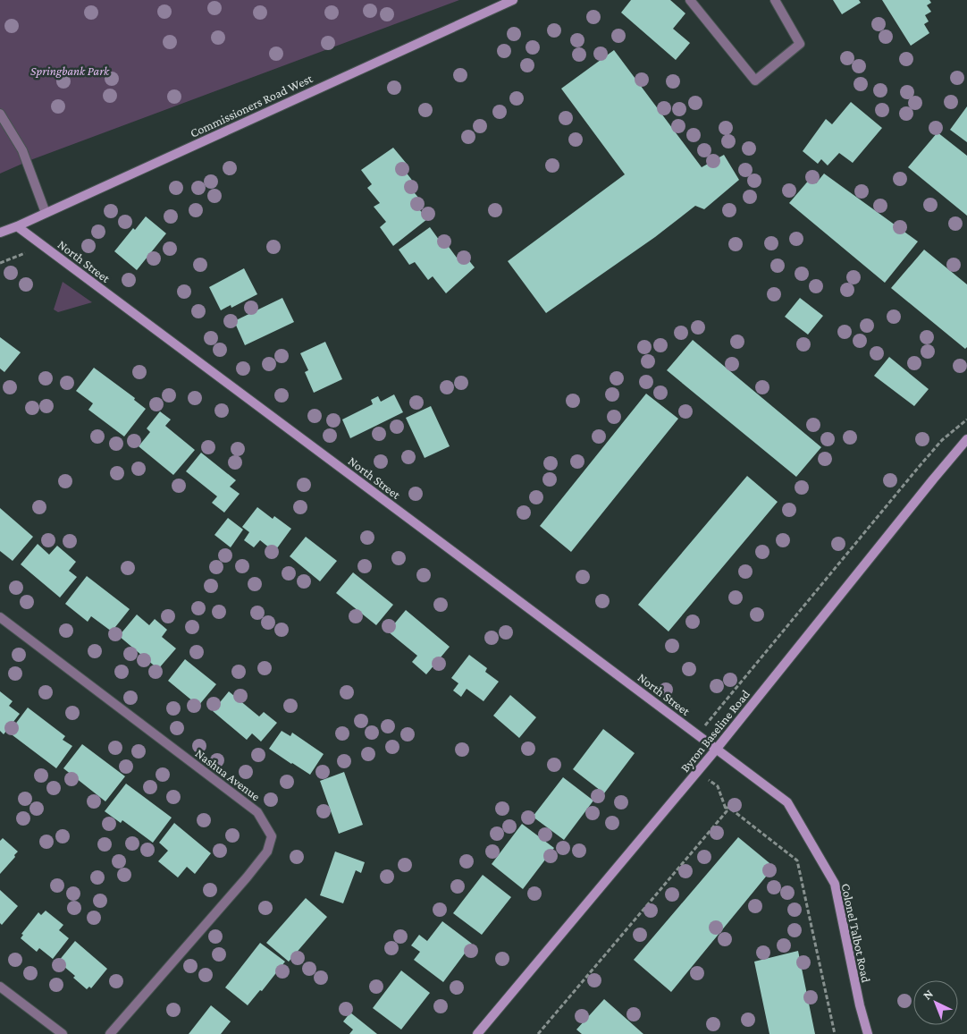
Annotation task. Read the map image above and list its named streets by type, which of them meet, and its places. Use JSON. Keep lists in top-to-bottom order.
{
  "streets": {
    "main road": [
      "Commissioners Road West",
      "North Street",
      "Byron Baseline Road",
      "Colonel Talbot Road"
    ],
    "street": ["Nashua Avenue"]
  },
  "crossings": [
    ["Commissioners Road West", "North Street"],
    ["North Street", "Byron Baseline Road"],
    ["North Street", "Colonel Talbot Road"],
    ["Byron Baseline Road", "Colonel Talbot Road"]
  ],
  "parks": ["Springbank Park"],
  "north": "top left"
}
